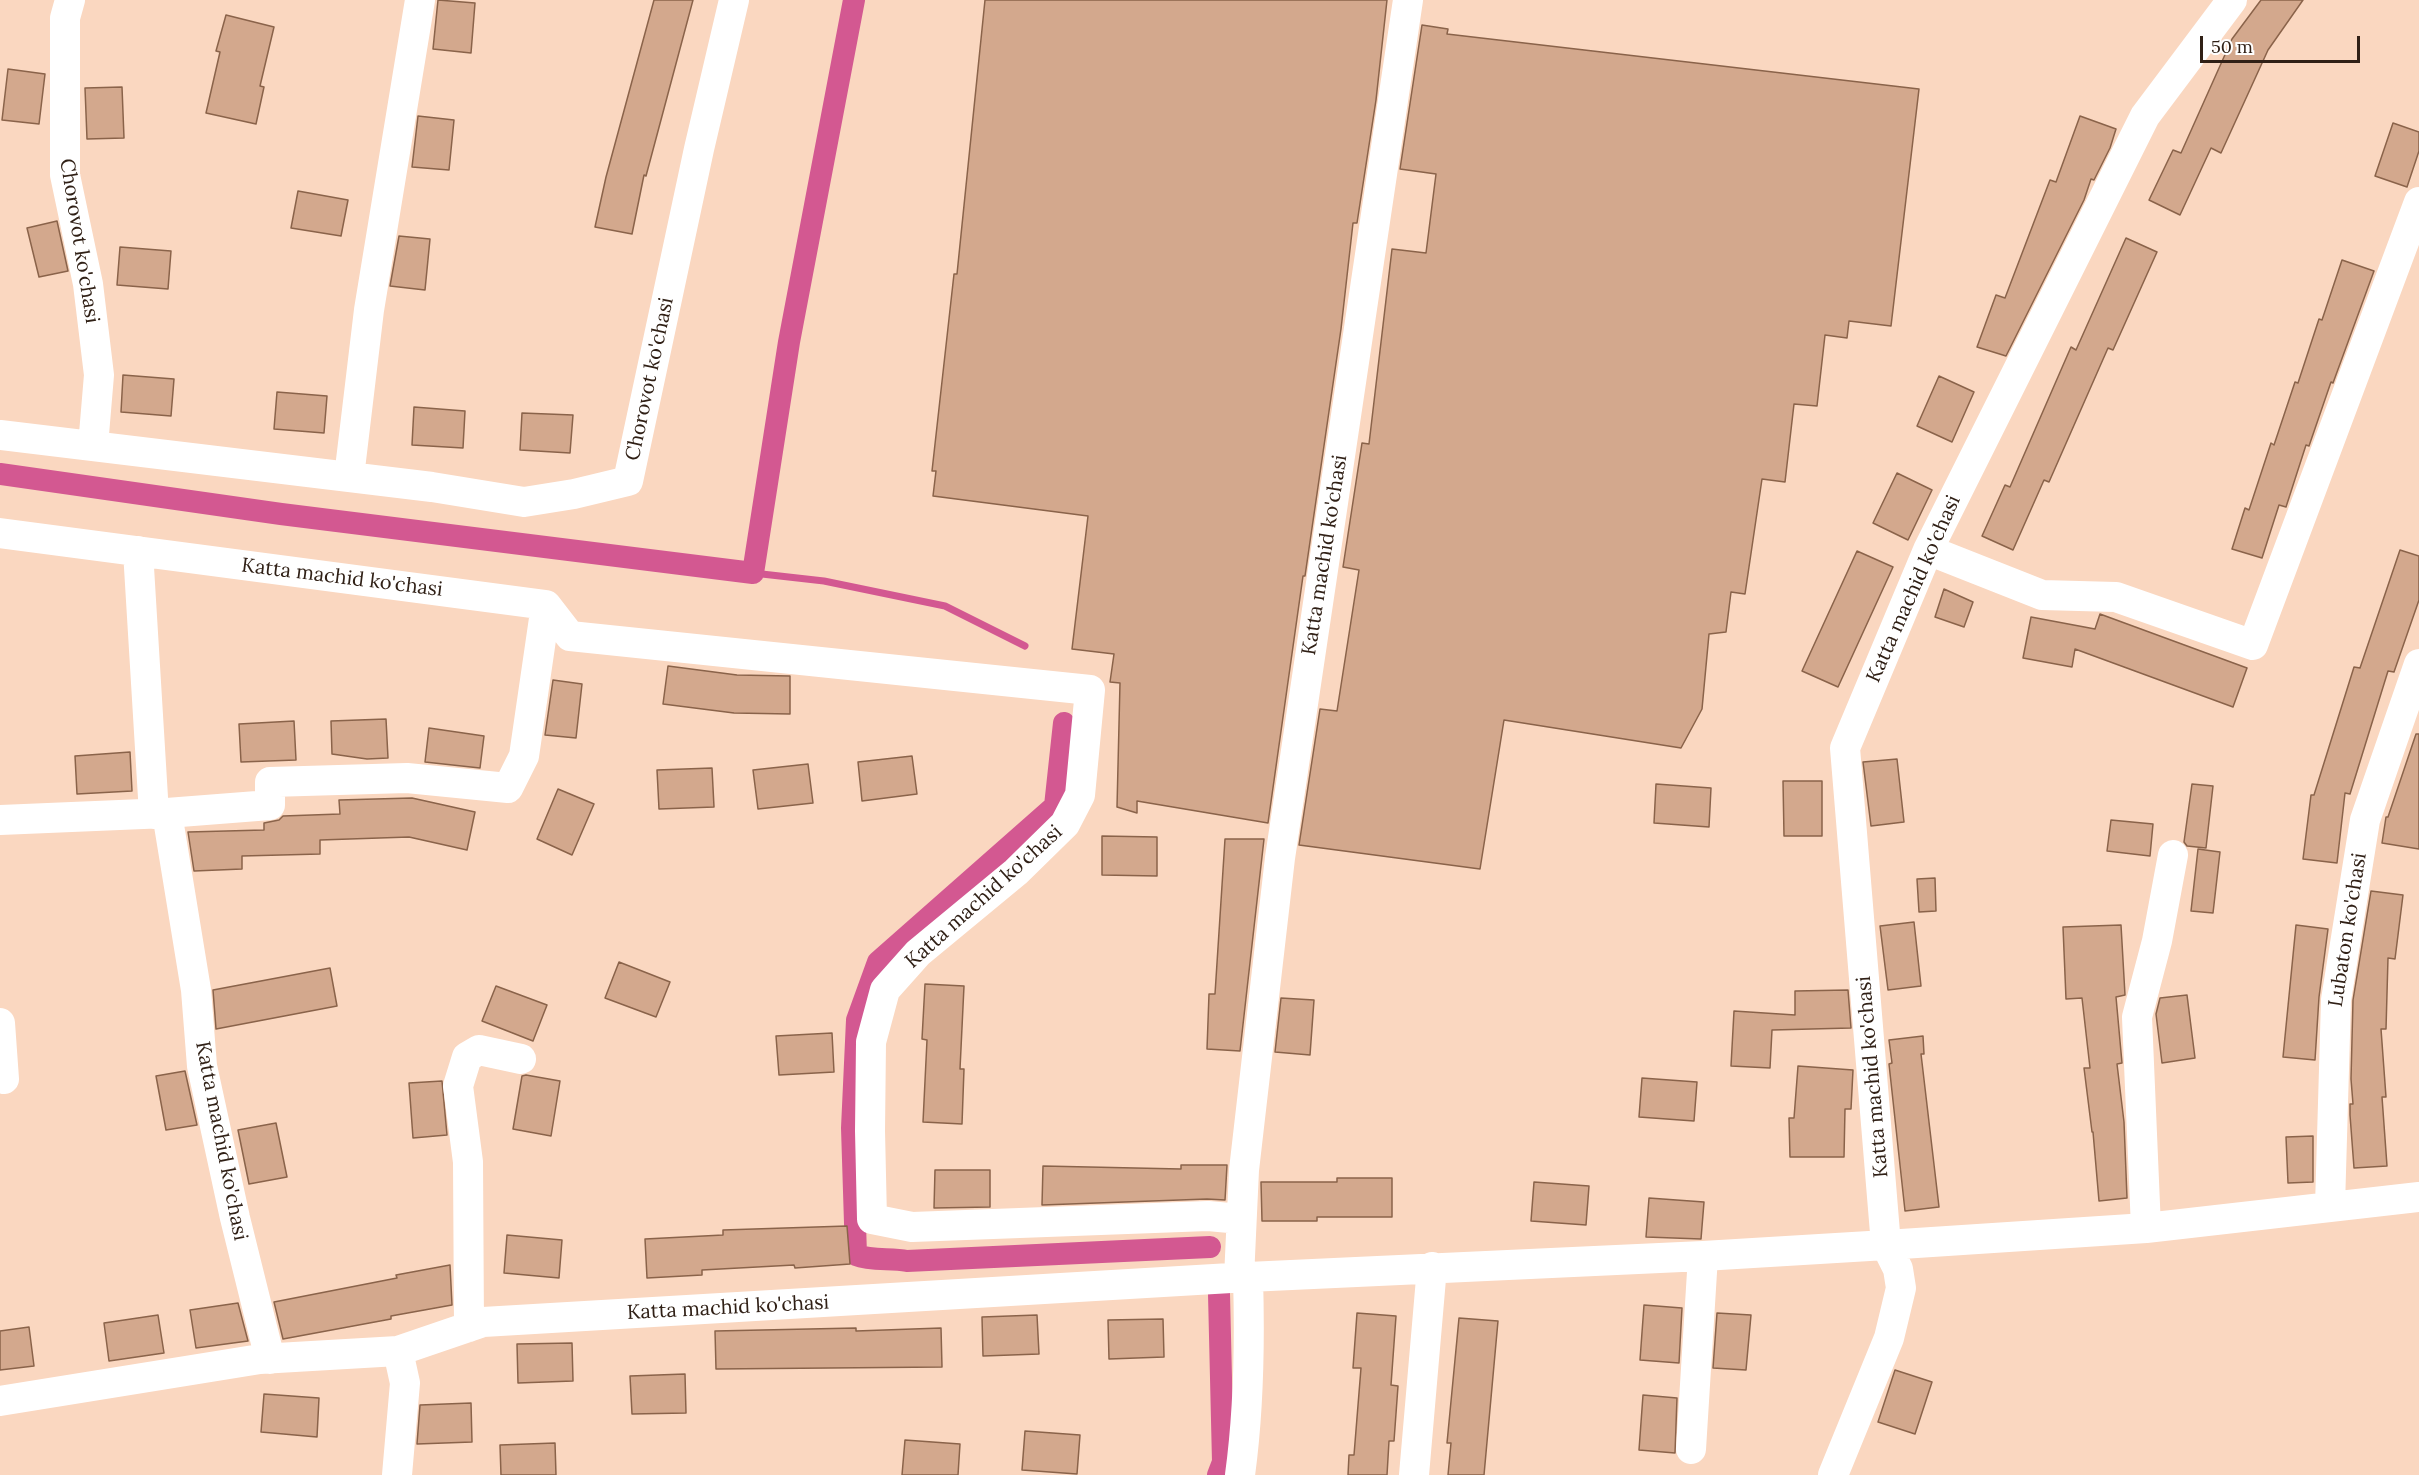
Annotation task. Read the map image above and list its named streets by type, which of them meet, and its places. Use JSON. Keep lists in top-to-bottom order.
{
  "streets": {
    "street": ["Chorovot ko'chasi", "Katta machid ko'chasi", "Lubaton ko'chasi"]
  },
  "crossings": [
    ["Katta machid ko'chasi", "Lubaton ko'chasi"]
  ],
  "scale_bar": "50 m"
}
